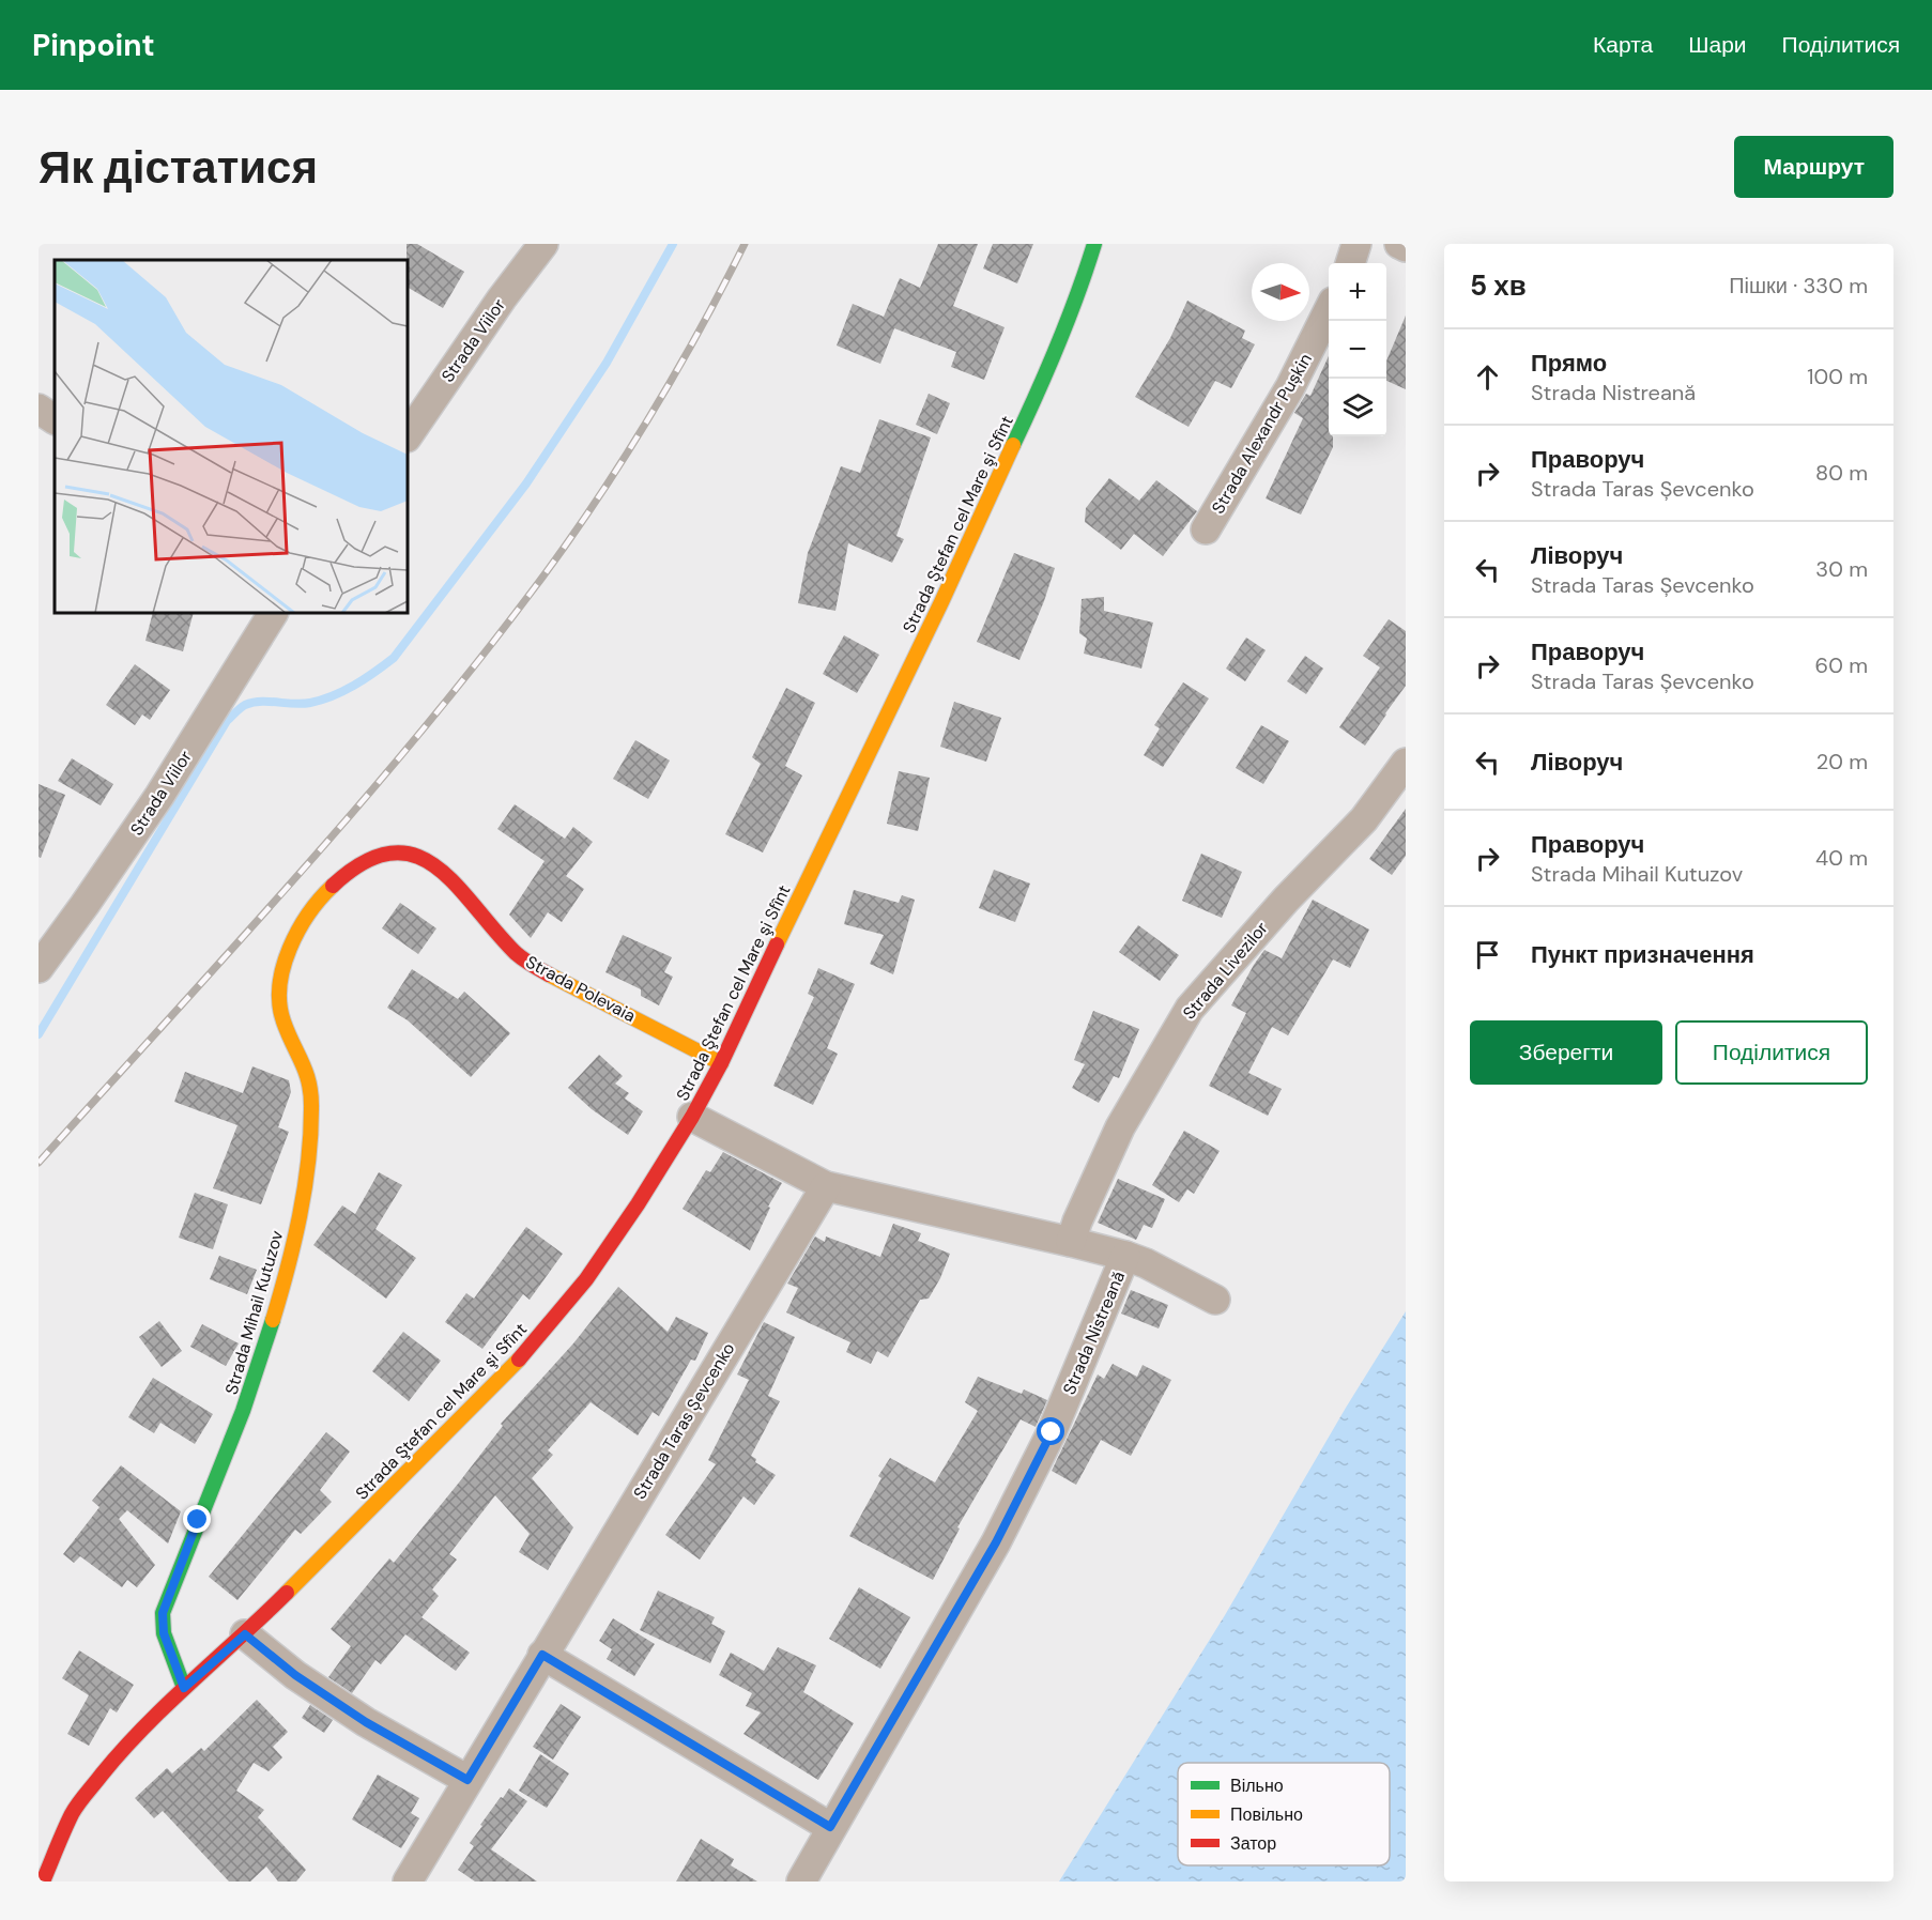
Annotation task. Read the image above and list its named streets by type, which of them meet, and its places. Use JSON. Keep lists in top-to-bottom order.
{
  "streets": {
    "main road": ["Strada Ştefan cel Mare şi Sfînt", "Strada Polevaia", "Strada Mihail Kutuzov"],
    "street": [
      "Strada Viilor",
      "Strada Alexandr Pușkin",
      "Strada Livezilor",
      "Strada Nistreană",
      "Strada Taras Șevcenko"
    ]
  },
  "crossings": [
    ["Strada Ştefan cel Mare şi Sfînt", "Strada Polevaia"],
    ["Strada Ştefan cel Mare şi Sfînt", "Strada Mihail Kutuzov"],
    ["Strada Polevaia", "Strada Mihail Kutuzov"]
  ],
  "legend": ["Вільно", "Повільно", "Затор"],
  "north": "right",
  "page": {
    "header": "Pinpoint",
    "nav": ["Карта", "Шари", "Поділитися"],
    "buttons": [
      "Маршрут",
      ["Зберегти", "Поділитися"]
    ],
    "title": "Як дістатися",
    "heading": ["5 хв", "Пішки · 330 m"],
    "map_buttons": ["+", "−"],
    "list": [
      ["Прямо", "Strada Nistreană", "100 m"],
      ["Праворуч", "Strada Taras Șevcenko", "80 m"],
      ["Ліворуч", "Strada Taras Șevcenko", "30 m"],
      ["Праворуч", "Strada Taras Șevcenko", "60 m"],
      ["Ліворуч", "20 m"],
      ["Праворуч", "Strada Mihail Kutuzov", "40 m"],
      "Пункт призначення"
    ]
  }
}
